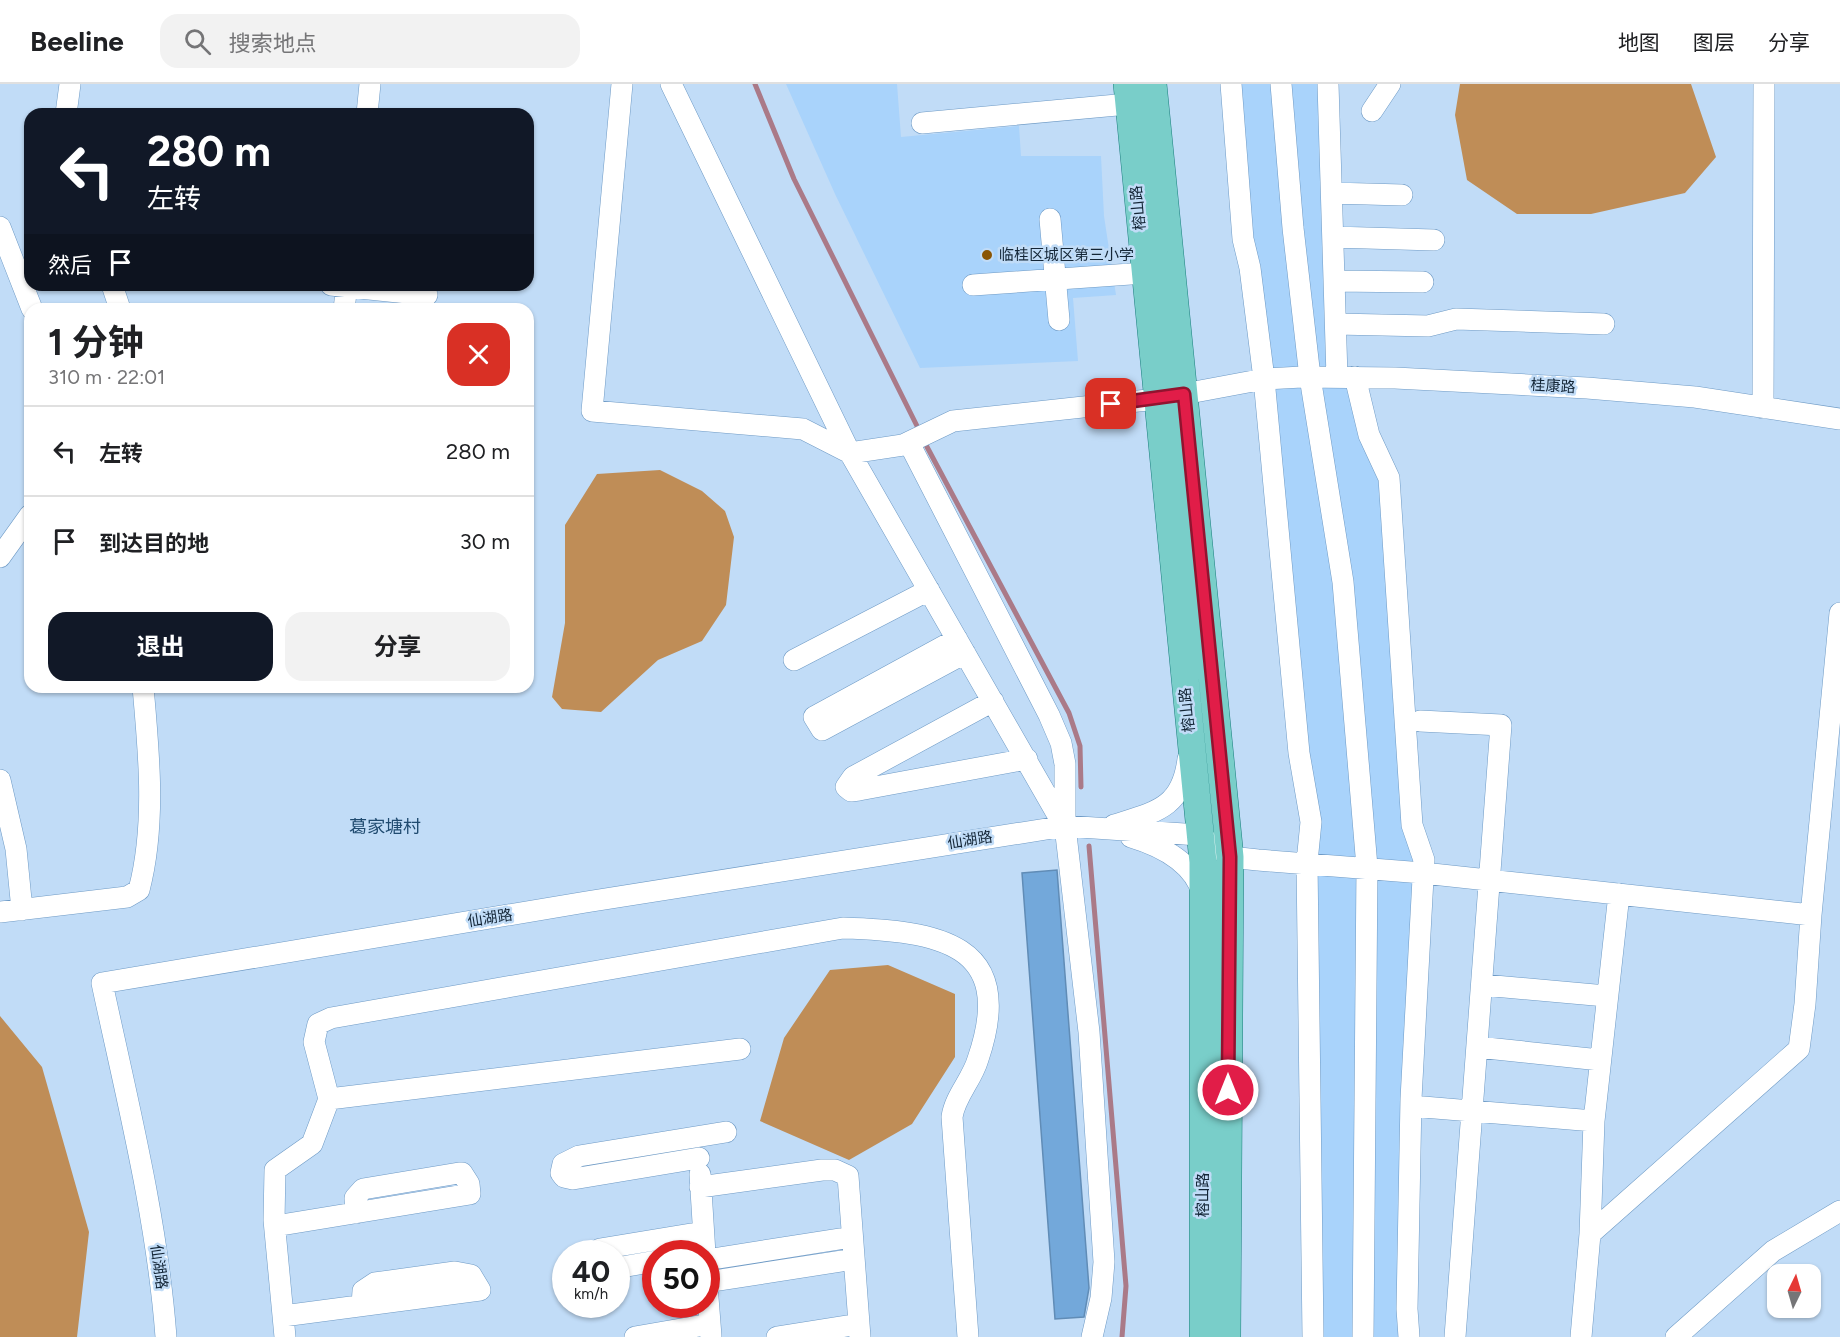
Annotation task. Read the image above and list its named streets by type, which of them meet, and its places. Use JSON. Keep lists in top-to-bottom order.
{
  "streets": {
    "main road": ["榕山路"],
    "street": ["桂康路", "仙湖路"]
  },
  "crossings": [
    ["榕山路", "桂康路"],
    ["榕山路", "仙湖路"]
  ],
  "districts": ["葛家塘村"],
  "places": ["临桂区城区第三小学"],
  "north": "top",
  "page": {
    "header": "Beeline",
    "search": "搜索地点",
    "nav": ["地图", "图层", "分享"],
    "turn": ["280 m", "左转"],
    "then": "然后",
    "heading": ["1 分钟", "310 m · 22:01"],
    "list": [
      {
        "name": "左转",
        "value": "280 m"
      },
      {
        "name": "到达目的地",
        "value": "30 m"
      }
    ],
    "buttons": ["退出", "分享"],
    "speed": "40 km/h",
    "limit": "50"
  }
}
